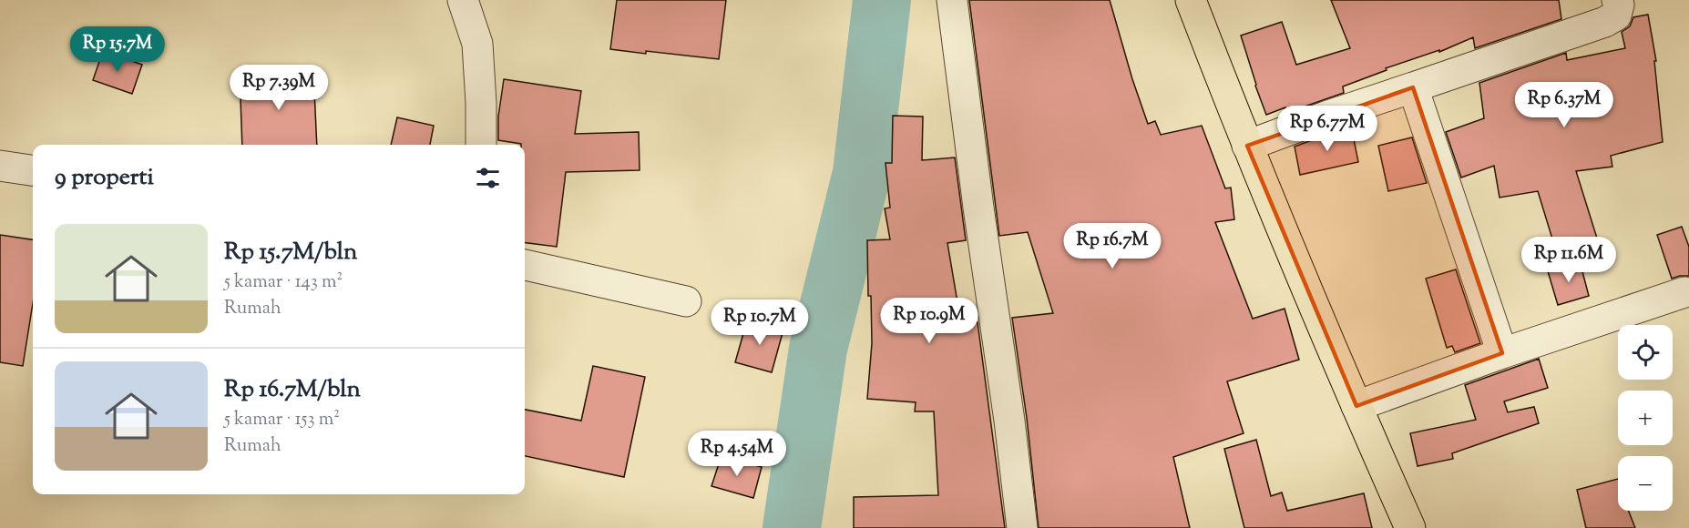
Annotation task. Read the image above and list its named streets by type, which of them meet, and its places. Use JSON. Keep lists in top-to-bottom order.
{
  "page": {
    "price": [
      "Rp 15.7M",
      "Rp 7.39M",
      "Rp 6.37M",
      "Rp 6.77M",
      "Rp 16.7M",
      "Rp 11.6M",
      "Rp 10.9M",
      "Rp 10.7M",
      "Rp 4.54M"
    ],
    "heading": "9 properti",
    "list": [
      {
        "name": "Rp 15.7M/bln",
        "note": "5 kamar · 143 m² · Rumah"
      },
      {
        "name": "Rp 16.7M/bln",
        "note": "5 kamar · 153 m² · Rumah"
      }
    ],
    "map_buttons": ["+", "−"]
  }
}
